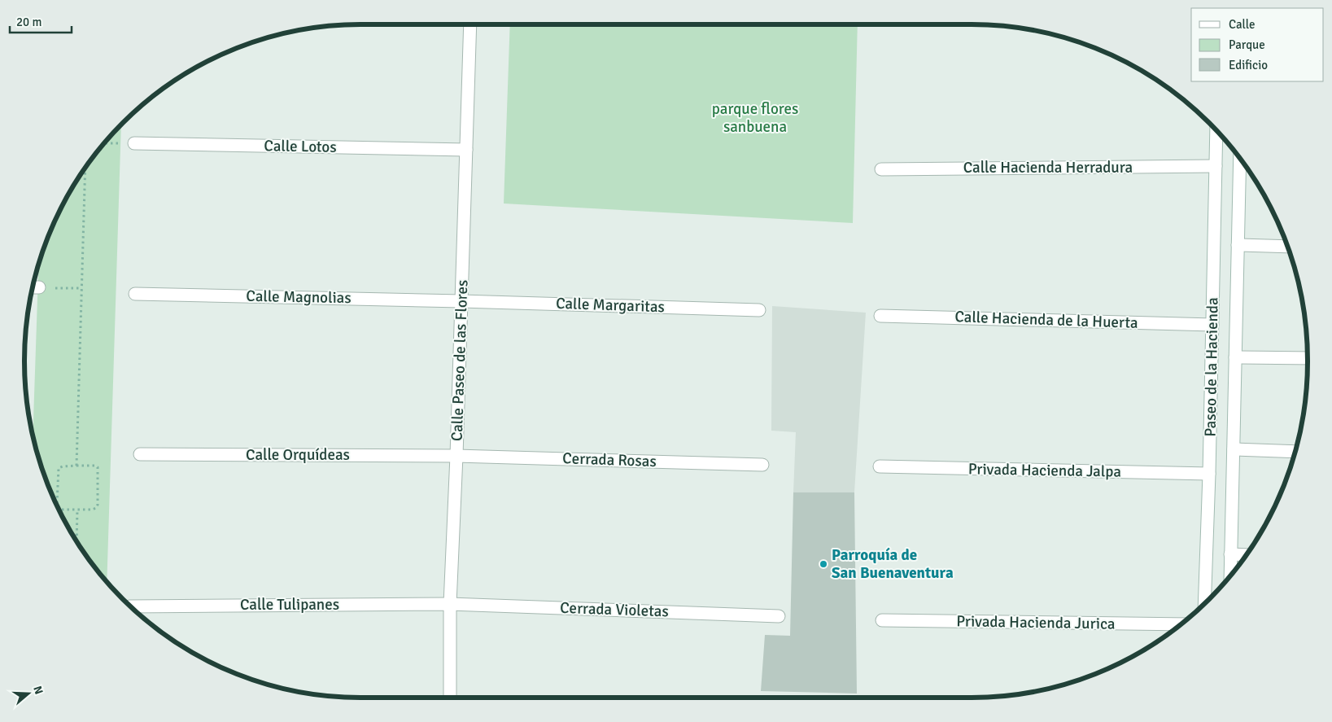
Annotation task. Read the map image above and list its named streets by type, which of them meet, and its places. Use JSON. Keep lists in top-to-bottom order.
{
  "streets": {
    "street": [
      "Calle Lotos",
      "Calle Hacienda Herradura",
      "Calle Magnolias",
      "Calle Margaritas",
      "Calle Hacienda de la Huerta",
      "Calle Paseo de las Flores",
      "Paseo de la Hacienda",
      "Calle Orquídeas",
      "Cerrada Rosas",
      "Privada Hacienda Jalpa",
      "Calle Tulipanes",
      "Cerrada Violetas",
      "Privada Hacienda Jurica"
    ]
  },
  "crossings": [
    ["Calle Lotos", "Calle Paseo de las Flores"],
    ["Calle Hacienda Herradura", "Paseo de la Hacienda"],
    ["Calle Magnolias", "Calle Margaritas"],
    ["Calle Magnolias", "Calle Paseo de las Flores"],
    ["Calle Margaritas", "Calle Paseo de las Flores"],
    ["Calle Hacienda de la Huerta", "Paseo de la Hacienda"],
    ["Calle Paseo de las Flores", "Calle Orquídeas"],
    ["Calle Paseo de las Flores", "Cerrada Rosas"],
    ["Calle Paseo de las Flores", "Calle Tulipanes"],
    ["Calle Paseo de las Flores", "Cerrada Violetas"],
    ["Paseo de la Hacienda", "Privada Hacienda Jalpa"],
    ["Calle Orquídeas", "Cerrada Rosas"],
    ["Calle Tulipanes", "Cerrada Violetas"]
  ],
  "parks": ["parque flores sanbuena"],
  "places": ["Parroquía de San Buenaventura"],
  "legend": ["Calle", "Parque", "Edificio"],
  "scale_bar": "20 m",
  "north": "right"
}
